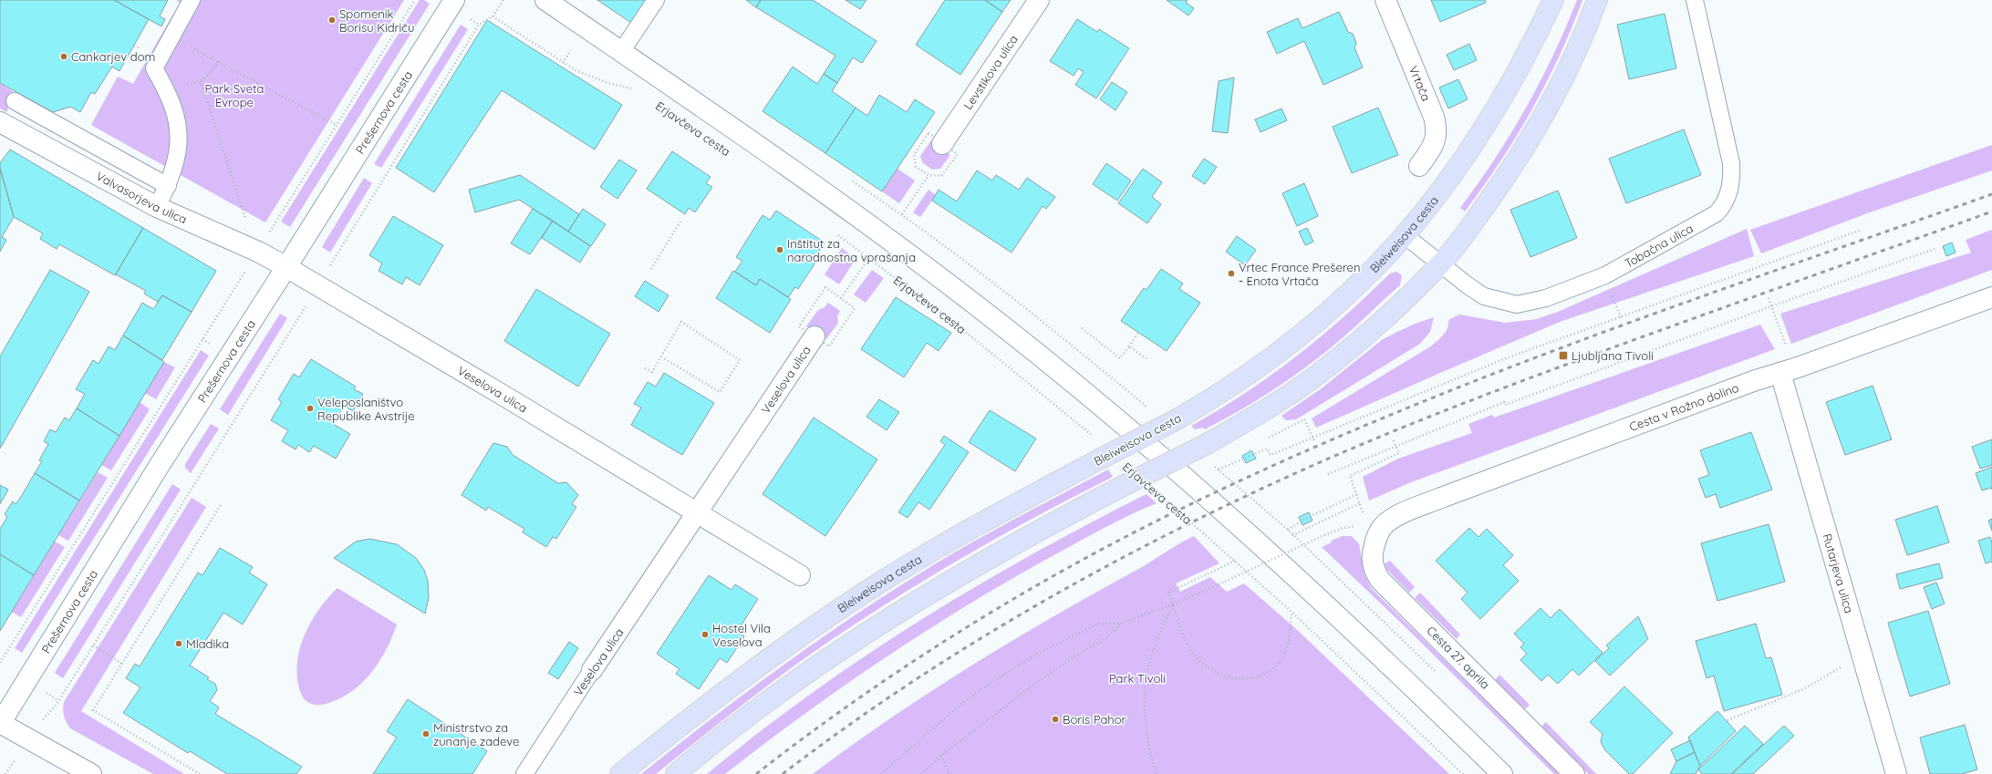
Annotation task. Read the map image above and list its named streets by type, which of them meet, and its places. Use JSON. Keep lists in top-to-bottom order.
{
  "streets": {
    "main road": ["Bleiweisova cesta"],
    "street": [
      "Levstikova ulica",
      "Vrtača",
      "Prešernova cesta",
      "Erjavčeva cesta",
      "Valvasorjeva ulica",
      "Veselova ulica",
      "Cesta v Rožno dolino",
      "Rutarjeva ulica",
      "Cesta 27. aprila"
    ],
    "lane": ["Tobačna ulica"]
  },
  "crossings": [
    ["Prešernova cesta", "Valvasorjeva ulica"],
    ["Prešernova cesta", "Veselova ulica"],
    ["Valvasorjeva ulica", "Veselova ulica"],
    ["Bleiweisova cesta", "Tobačna ulica"],
    ["Cesta v Rožno dolino", "Rutarjeva ulica"],
    ["Cesta v Rožno dolino", "Cesta 27. aprila"]
  ],
  "parks": ["Park Sveta Evrope", "Park Tivoli"],
  "places": {
    "other": [
      "Spomenik Borisu Kidriču",
      "Cankarjev dom",
      "Inštitut za narodnostna vprašanja",
      "Vrtec France Prešeren - Enota Vrtača",
      "Veleposlaništvo Republike Avstrije",
      "Hostel Vila Veselova",
      "Mladika",
      "Boris Pahor",
      "Ministrstvo za zunanje zadeve"
    ],
    "transit": ["Ljubljana Tivoli"]
  }
}
